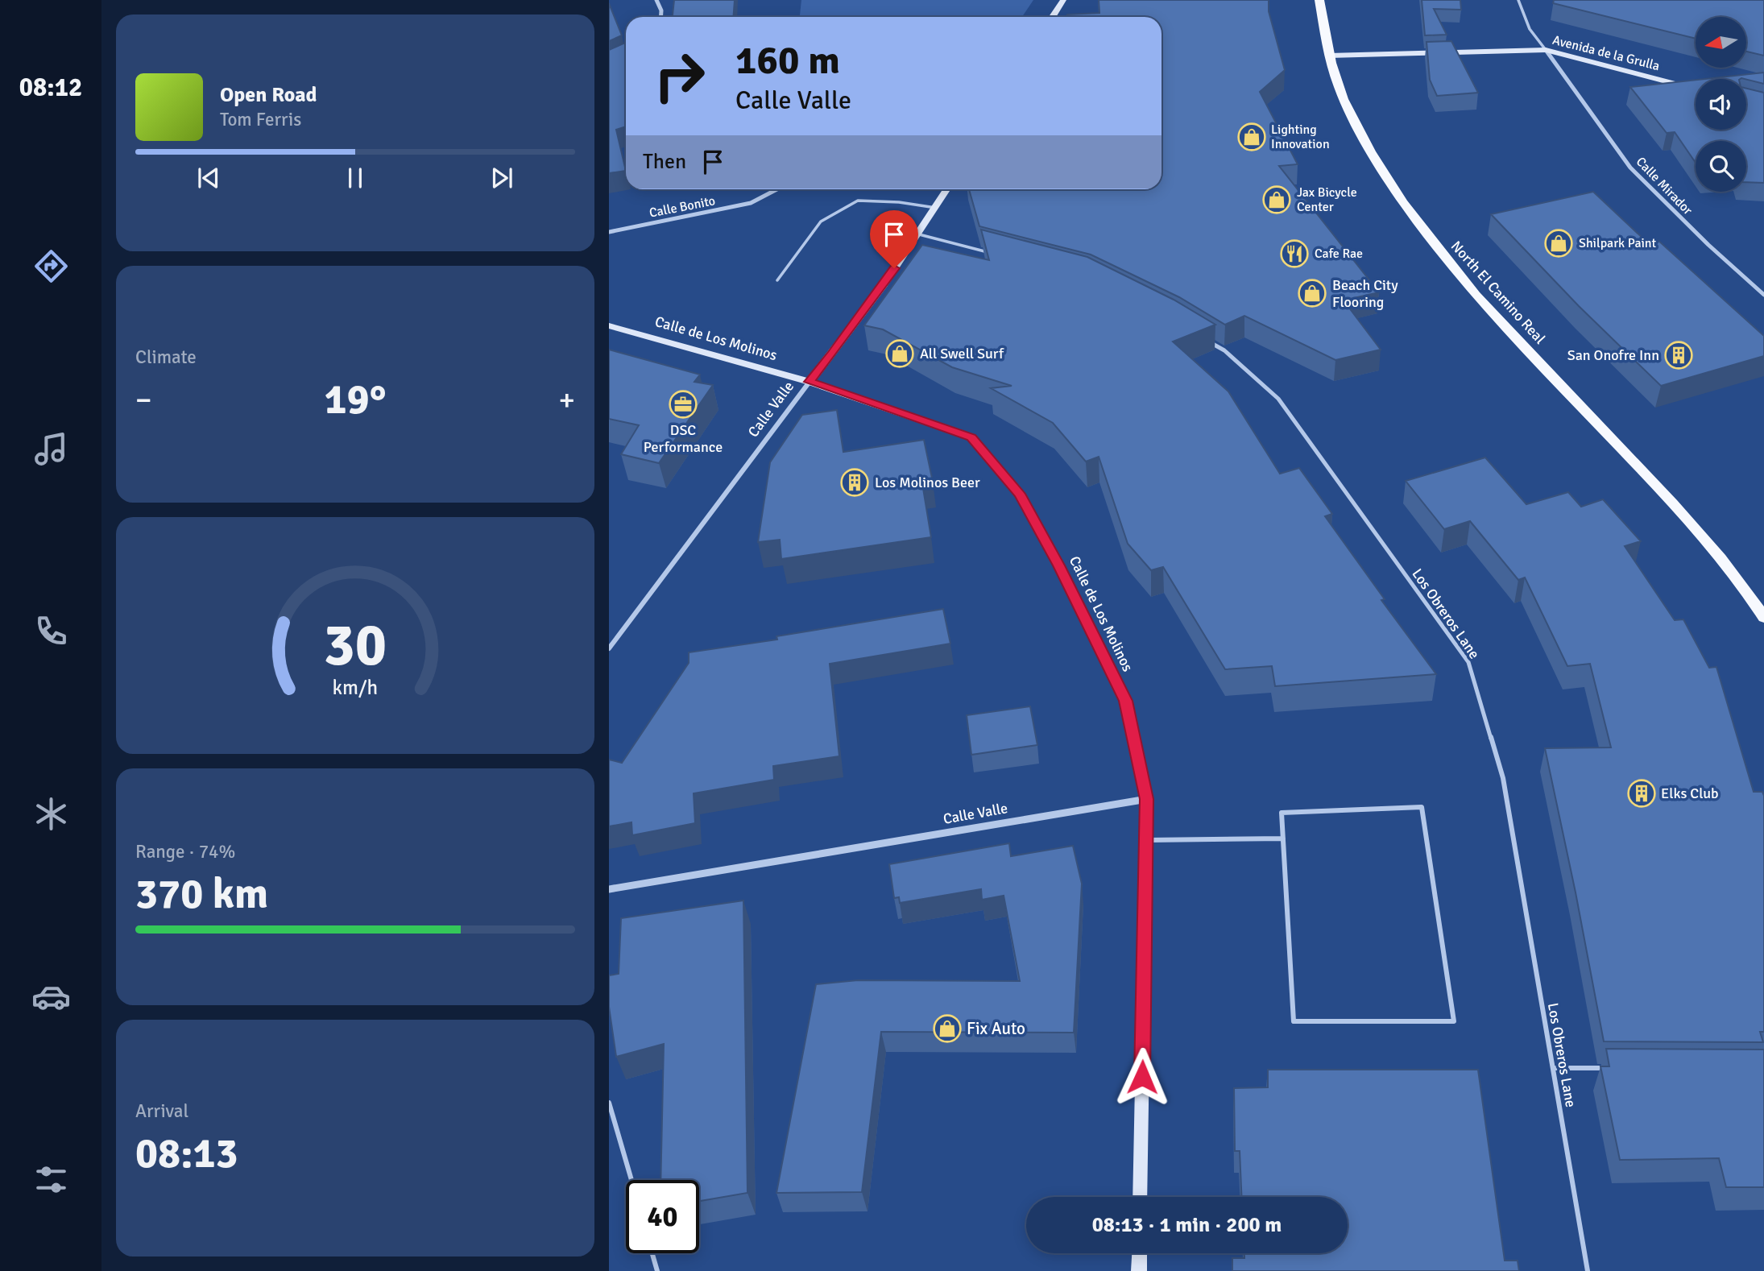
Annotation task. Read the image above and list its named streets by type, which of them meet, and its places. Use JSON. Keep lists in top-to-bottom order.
{
  "streets": {
    "main road": ["North El Camino Real"],
    "street": [
      "Avenida de la Grulla",
      "Calle Mirador",
      "Calle Bonito",
      "Calle de Los Molinos",
      "Calle Valle"
    ],
    "lane": ["Los Obreros Lane"]
  },
  "crossings": [
    ["Avenida de la Grulla", "Calle Mirador"],
    ["Avenida de la Grulla", "North El Camino Real"],
    ["Calle de Los Molinos", "Calle Valle"]
  ],
  "places": {
    "shop": [
      "Lighting Innovation",
      "Jax Bicycle Center",
      "Shilpark Paint",
      "Beach City Flooring",
      "All Swell Surf",
      "Fix Auto"
    ],
    "restaurant": ["Cafe Rae"],
    "building": ["San Onofre Inn", "Los Molinos Beer", "Elks Club"],
    "office": ["DSC Performance"]
  },
  "north": "left",
  "page": {
    "tabs": "08:12",
    "turn": ["160 m", "Calle Valle"],
    "song": ["Open Road", "Tom Ferris"],
    "then": "Then",
    "tile": [
      "Climate",
      ["Range · 74%", "370 km"],
      ["Arrival", "08:13"]
    ],
    "heat": ["−", "19°", "+"],
    "limit": "40",
    "trip": "08:13 · 1 min · 200 m",
    "gauge": ["30", "km/h"]
  }
}
